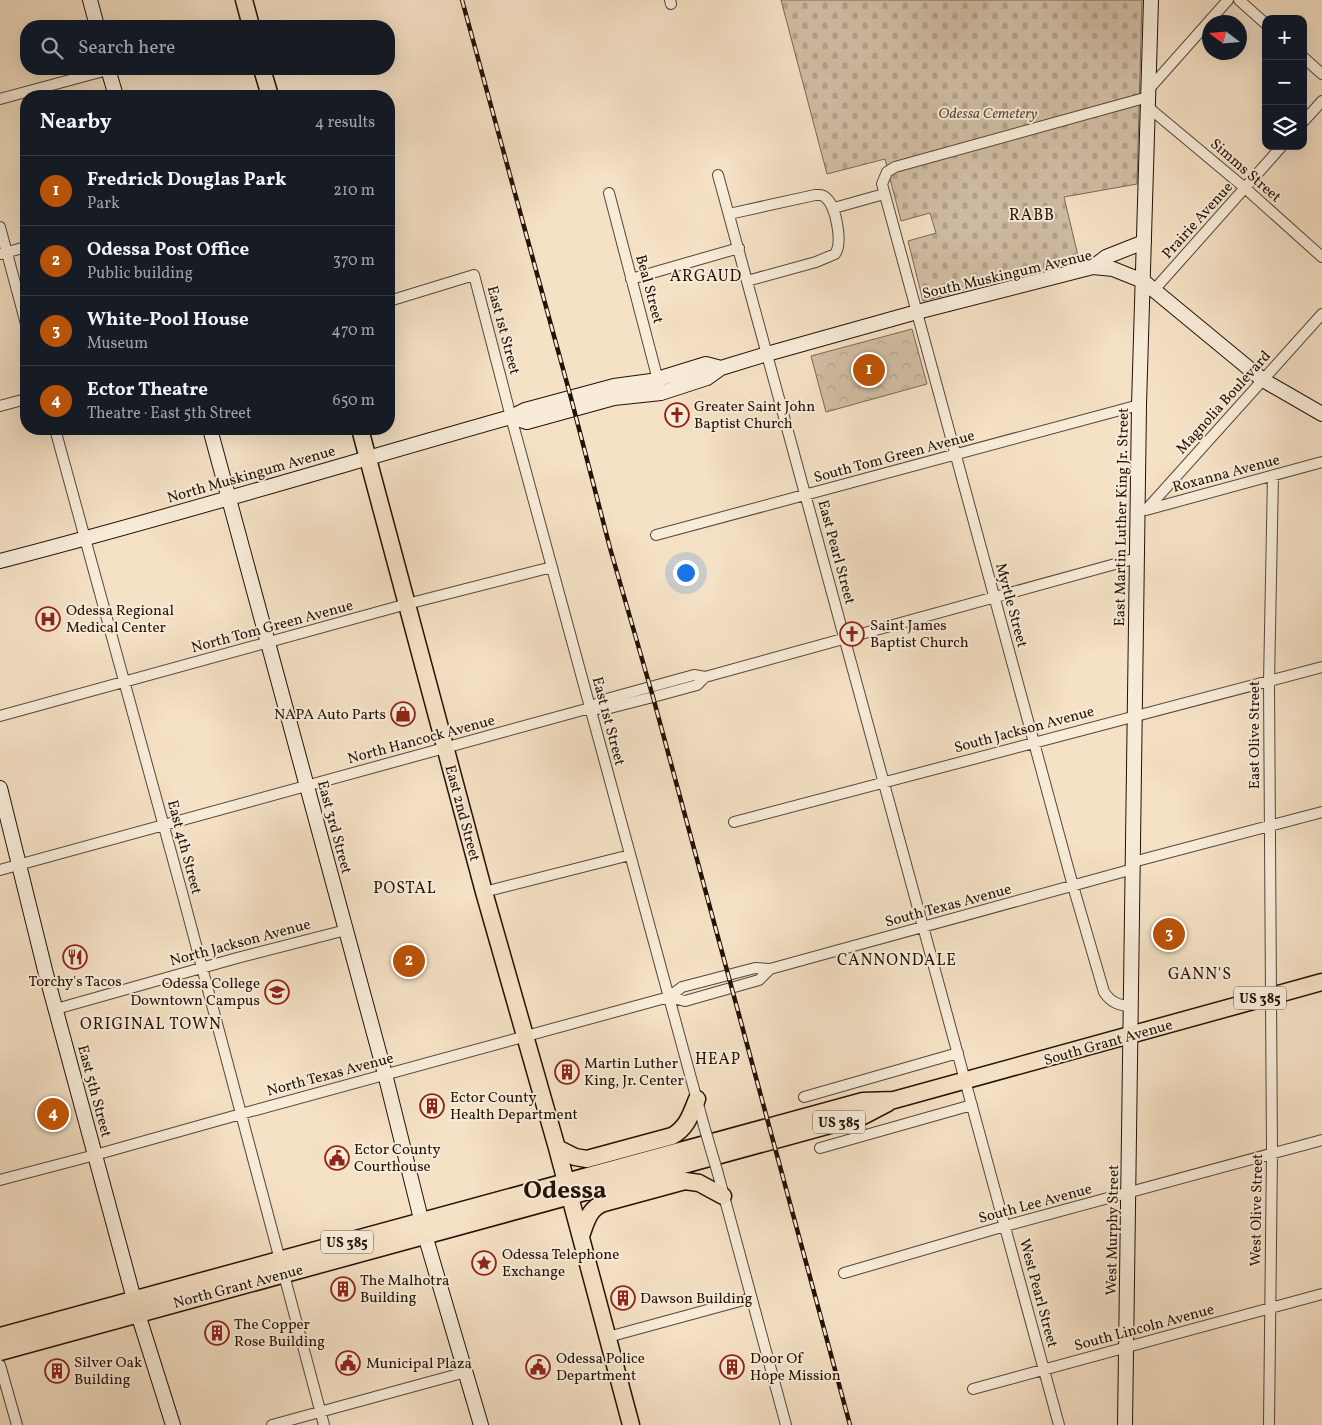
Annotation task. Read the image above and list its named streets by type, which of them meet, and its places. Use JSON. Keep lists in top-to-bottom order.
{
  "streets": {
    "main road": [
      "East 2nd Street",
      "US 385",
      "South Grant Avenue",
      "North Grant Avenue"
    ],
    "street": [
      "Simms Street",
      "Prairie Avenue",
      "South Muskingum Avenue",
      "Beal Street",
      "East 1st Street",
      "Magnolia Boulevard",
      "South Tom Green Avenue",
      "Roxanna Avenue",
      "North Muskingum Avenue",
      "East Martin Luther King Jr. Street",
      "East Pearl Street",
      "Myrtle Street",
      "North Tom Green Avenue",
      "South Jackson Avenue",
      "East Olive Street",
      "North Hancock Avenue",
      "East 3rd Street",
      "East 4th Street",
      "South Texas Avenue",
      "North Jackson Avenue",
      "North Texas Avenue",
      "East 5th Street",
      "South Lee Avenue",
      "West Olive Street",
      "West Murphy Street",
      "West Pearl Street",
      "South Lincoln Avenue"
    ]
  },
  "crossings": [
    ["Simms Street", "Prairie Avenue"],
    ["Simms Street", "East Martin Luther King Jr. Street"],
    ["Prairie Avenue", "South Muskingum Avenue"],
    ["South Muskingum Avenue", "Beal Street"],
    ["South Muskingum Avenue", "Magnolia Boulevard"],
    ["South Muskingum Avenue", "North Muskingum Avenue"],
    ["South Muskingum Avenue", "East Martin Luther King Jr. Street"],
    ["South Muskingum Avenue", "East Pearl Street"],
    ["South Muskingum Avenue", "Myrtle Street"],
    ["East 1st Street", "North Muskingum Avenue"],
    ["East 1st Street", "North Tom Green Avenue"],
    ["East 1st Street", "North Hancock Avenue"],
    ["East 1st Street", "South Texas Avenue"],
    ["East 1st Street", "North Texas Avenue"],
    ["Magnolia Boulevard", "Roxanna Avenue"],
    ["Magnolia Boulevard", "East Martin Luther King Jr. Street"],
    ["South Tom Green Avenue", "East Martin Luther King Jr. Street"],
    ["South Tom Green Avenue", "East Pearl Street"],
    ["South Tom Green Avenue", "Myrtle Street"],
    ["Roxanna Avenue", "East Martin Luther King Jr. Street"],
    ["Roxanna Avenue", "East Olive Street"],
    ["North Muskingum Avenue", "East 2nd Street"],
    ["North Muskingum Avenue", "East 3rd Street"],
    ["North Muskingum Avenue", "East 4th Street"],
    ["East Martin Luther King Jr. Street", "Myrtle Street"],
    ["East Martin Luther King Jr. Street", "South Jackson Avenue"],
    ["East Martin Luther King Jr. Street", "North Hancock Avenue"],
    ["East Martin Luther King Jr. Street", "South Texas Avenue"],
    ["East Martin Luther King Jr. Street", "South Grant Avenue"],
    ["East Martin Luther King Jr. Street", "West Murphy Street"],
    ["East Pearl Street", "South Jackson Avenue"],
    ["East Pearl Street", "North Hancock Avenue"],
    ["East Pearl Street", "South Texas Avenue"],
    ["East Pearl Street", "South Grant Avenue"],
    ["East Pearl Street", "West Pearl Street"],
    ["Myrtle Street", "South Jackson Avenue"],
    ["Myrtle Street", "North Hancock Avenue"],
    ["Myrtle Street", "South Texas Avenue"],
    ["North Tom Green Avenue", "East 2nd Street"],
    ["North Tom Green Avenue", "East 3rd Street"],
    ["North Tom Green Avenue", "East 4th Street"],
    ["South Jackson Avenue", "East Olive Street"],
    ["East Olive Street", "South Texas Avenue"],
    ["East Olive Street", "South Grant Avenue"],
    ["East Olive Street", "West Olive Street"],
    ["North Hancock Avenue", "East 2nd Street"],
    ["North Hancock Avenue", "East 3rd Street"],
    ["North Hancock Avenue", "East 4th Street"],
    ["North Hancock Avenue", "East 5th Street"],
    ["East 2nd Street", "North Texas Avenue"],
    ["East 2nd Street", "North Grant Avenue"],
    ["East 3rd Street", "North Jackson Avenue"],
    ["East 3rd Street", "North Texas Avenue"],
    ["East 3rd Street", "North Grant Avenue"],
    ["East 4th Street", "North Jackson Avenue"],
    ["East 4th Street", "North Texas Avenue"],
    ["East 4th Street", "North Grant Avenue"],
    ["South Texas Avenue", "North Texas Avenue"],
    ["North Jackson Avenue", "East 5th Street"],
    ["South Grant Avenue", "West Olive Street"],
    ["South Grant Avenue", "West Murphy Street"],
    ["South Grant Avenue", "North Grant Avenue"],
    ["South Grant Avenue", "West Pearl Street"],
    ["North Texas Avenue", "East 5th Street"],
    ["East 5th Street", "North Grant Avenue"],
    ["South Lee Avenue", "West Olive Street"],
    ["South Lee Avenue", "West Murphy Street"],
    ["South Lee Avenue", "West Pearl Street"],
    ["West Olive Street", "South Lincoln Avenue"],
    ["West Murphy Street", "South Lincoln Avenue"],
    ["West Pearl Street", "South Lincoln Avenue"]
  ],
  "districts": [
    "RABB",
    "ARGAUD",
    "POSTAL",
    "CANNONDALE",
    "GANN'S",
    "ORIGINAL TOWN",
    "HEAP",
    "Odessa"
  ],
  "parks": ["Odessa Cemetery"],
  "places": {
    "church": ["Greater Saint John Baptist Church", "Saint James Baptist Church"],
    "hospital": ["Odessa Regional Medical Center"],
    "shop": ["NAPA Auto Parts"],
    "restaurant": ["Torchy's Tacos"],
    "school or university": ["Odessa College Downtown Campus"],
    "building": [
      "Martin Luther King, Jr. Center",
      "Ector County Health Department",
      "The Malhotra Building",
      "Dawson Building",
      "The Copper Rose Building",
      "Door Of Hope Mission",
      "Silver Oak Building"
    ],
    "public building": ["Ector County Courthouse", "Municipal Plaza", "Odessa Police Department"],
    "place": ["Odessa Telephone Exchange"]
  },
  "north": "left",
  "page": {
    "map_buttons": ["+", "−"],
    "search": "Search here",
    "heading": ["Nearby", "4 results"],
    "list": [
      {
        "mark": "1",
        "name": "Fredrick Douglas Park",
        "note": "Park",
        "value": "210 m"
      },
      {
        "mark": "2",
        "name": "Odessa Post Office",
        "note": "Public building",
        "value": "370 m"
      },
      {
        "mark": "3",
        "name": "White-Pool House",
        "note": "Museum",
        "value": "470 m"
      },
      {
        "mark": "4",
        "name": "Ector Theatre",
        "note": "Theatre · East 5th Street",
        "value": "650 m"
      }
    ],
    "pins": [
      "1",
      "3",
      "2",
      "4"
    ]
  }
}
